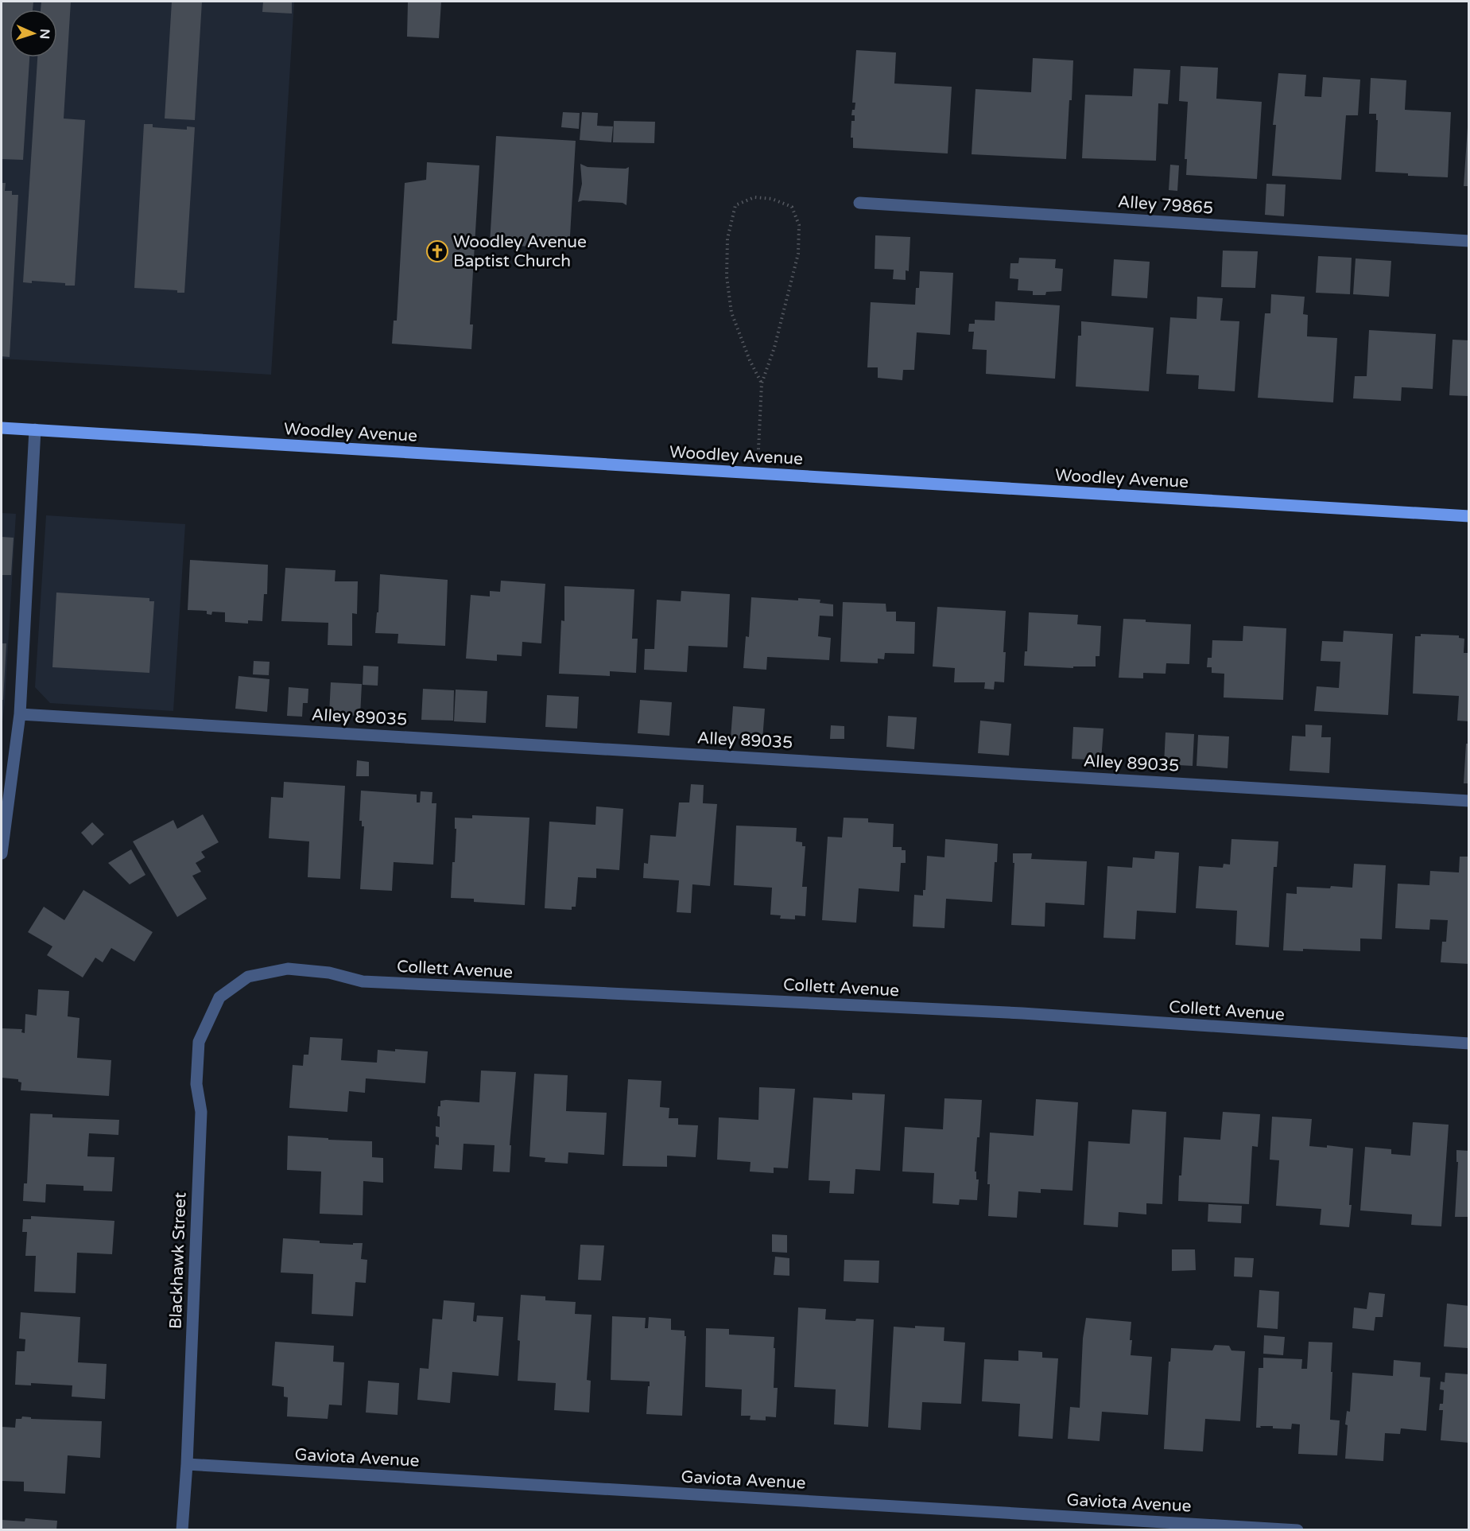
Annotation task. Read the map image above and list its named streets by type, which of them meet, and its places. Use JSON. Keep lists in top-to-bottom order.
{
  "streets": {
    "main road": ["Woodley Avenue"],
    "street": [
      "Alley 79865",
      "Alley 89035",
      "Collett Avenue",
      "Blackhawk Street",
      "Gaviota Avenue"
    ]
  },
  "crossings": [
    ["Collett Avenue", "Blackhawk Street"],
    ["Blackhawk Street", "Gaviota Avenue"]
  ],
  "places": {
    "church": ["Woodley Avenue Baptist Church"]
  },
  "north": "right"
}
